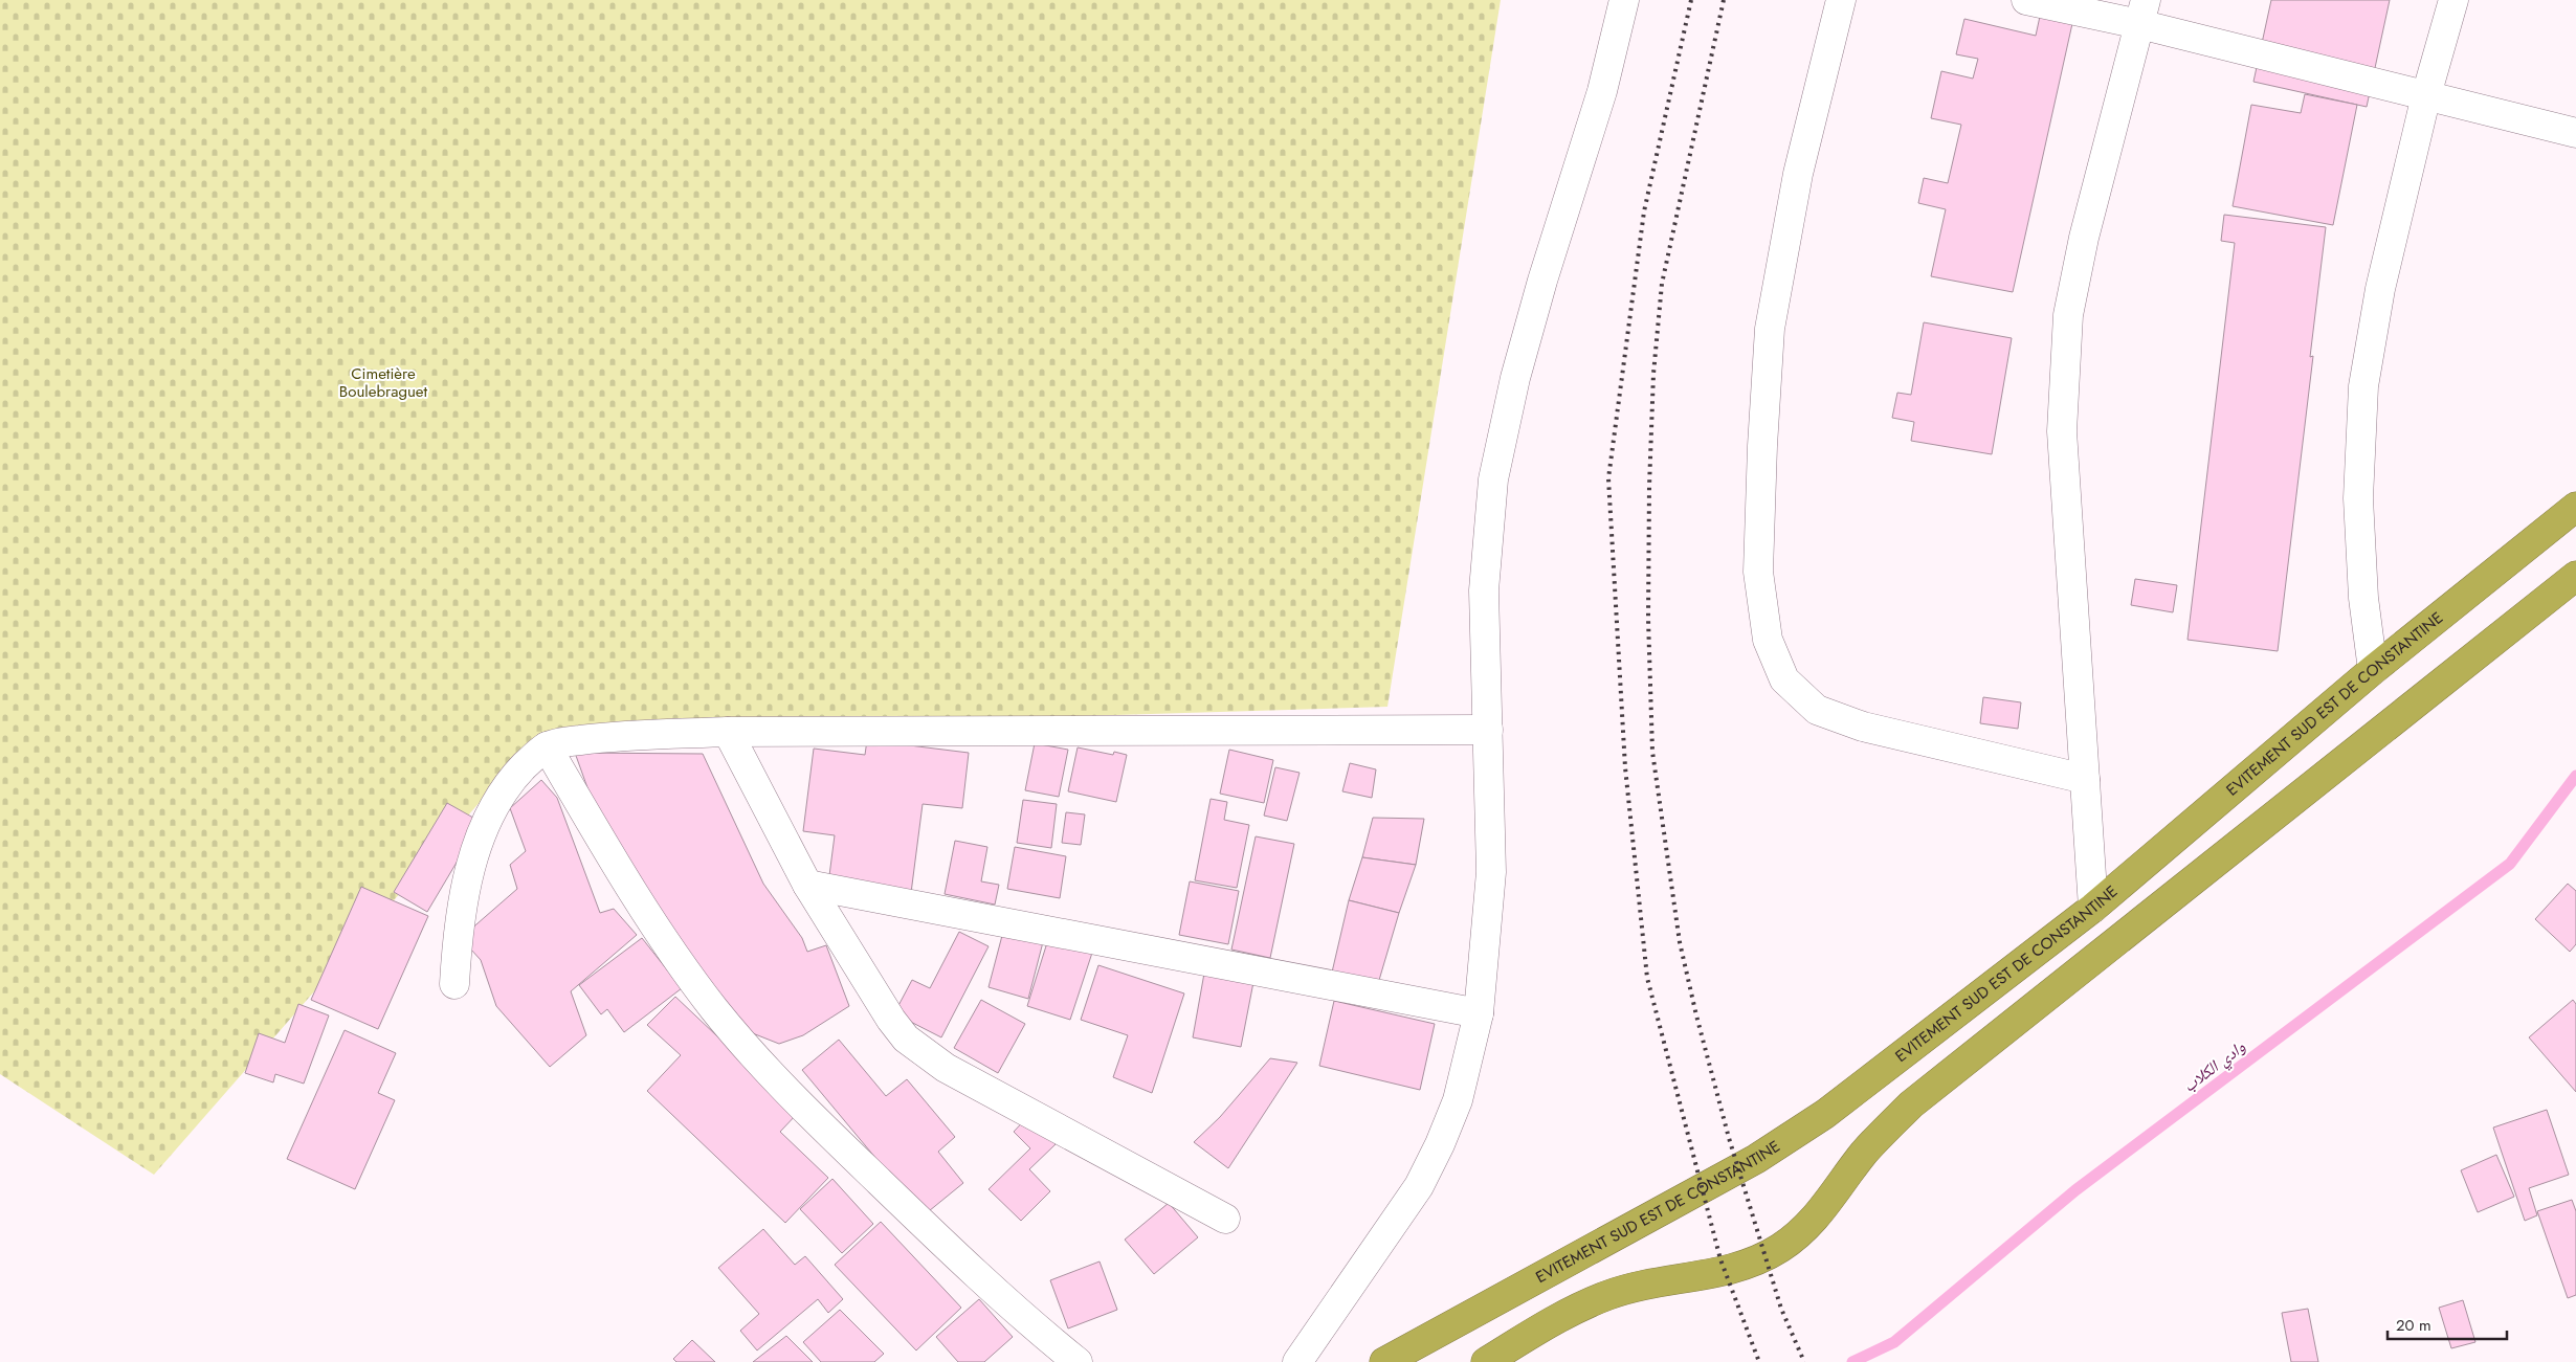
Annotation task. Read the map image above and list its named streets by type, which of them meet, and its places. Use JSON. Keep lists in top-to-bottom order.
{
  "streets": {
    "highway": ["EVITEMENT SUD EST DE CONSTANTINE"]
  },
  "water": ["وادي الكلاب"],
  "parks": ["Cimetière Boulebraguet"],
  "scale_bar": "20 m"
}
